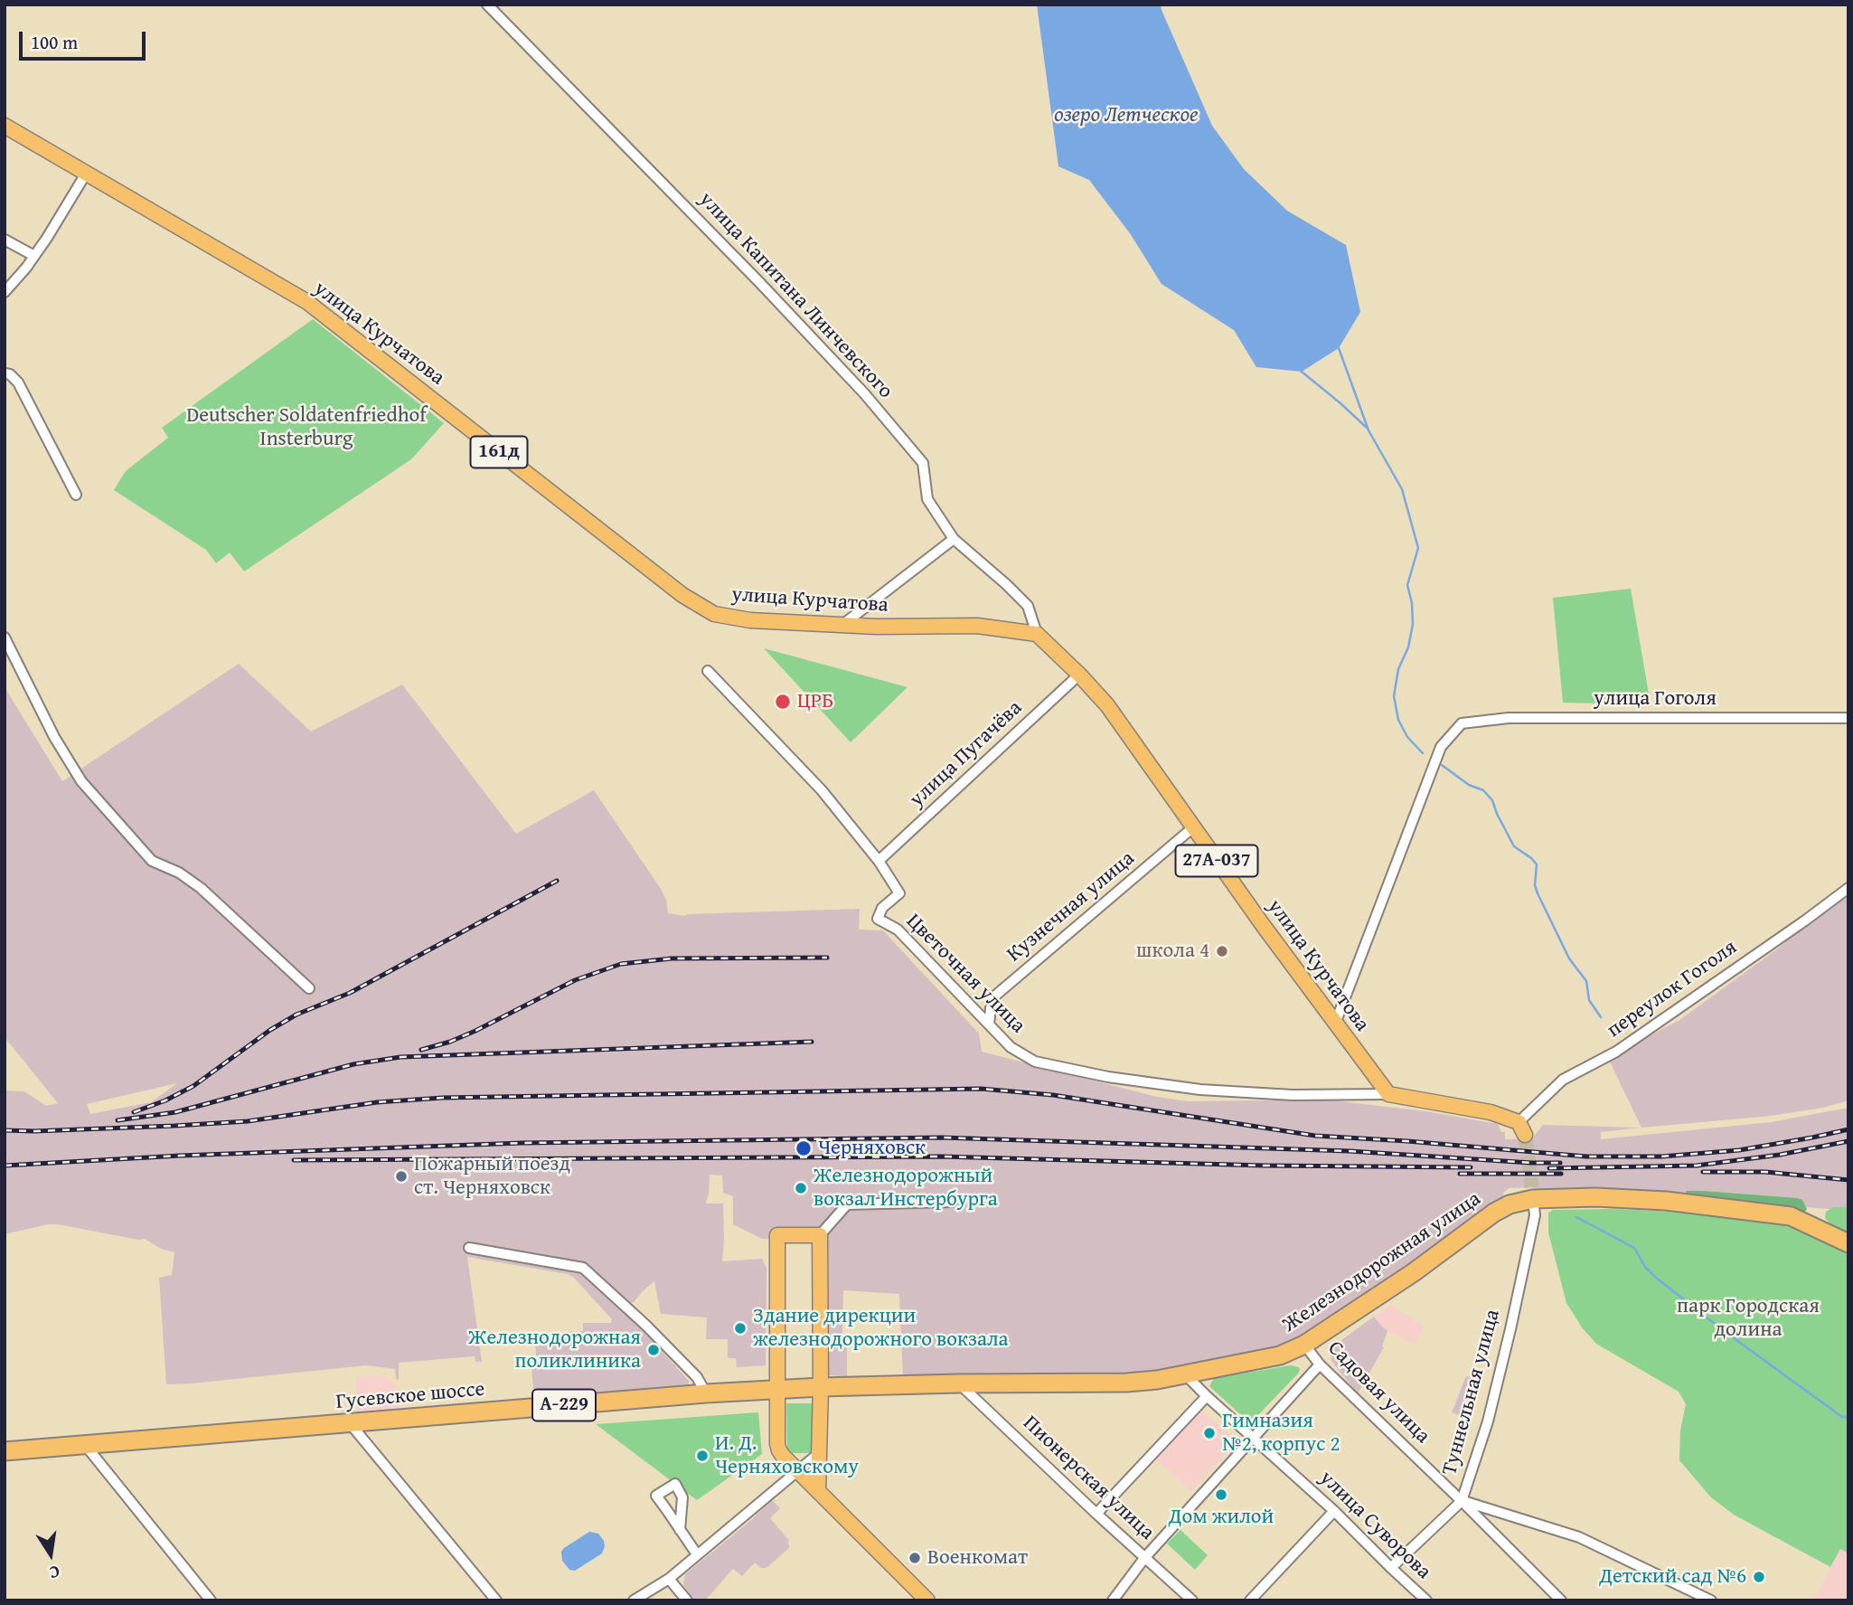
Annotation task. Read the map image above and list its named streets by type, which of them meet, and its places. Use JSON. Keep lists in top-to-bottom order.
{
  "streets": {
    "highway": ["Железнодорожная улица", "Гусевское шоссе", "А-229"],
    "main road": ["улица Курчатова", "161д", "27А-037"],
    "street": [
      "улица Капитана Линчевского",
      "улица Гоголя",
      "улица Пугачёва",
      "Кузнечная улица",
      "Цветочная улица",
      "переулок Гоголя",
      "Садовая улица",
      "Туннельная улица",
      "Пионерская улица",
      "улица Суворова"
    ]
  },
  "crossings": [
    ["улица Капитана Линчевского", "улица Курчатова"],
    ["улица Курчатова", "улица Гоголя"],
    ["улица Курчатова", "улица Пугачёва"],
    ["улица Курчатова", "Кузнечная улица"],
    ["улица Курчатова", "Цветочная улица"],
    ["улица Пугачёва", "Цветочная улица"],
    ["Кузнечная улица", "Цветочная улица"],
    ["Железнодорожная улица", "Садовая улица"],
    ["Железнодорожная улица", "Туннельная улица"],
    ["Железнодорожная улица", "Гусевское шоссе"],
    ["Железнодорожная улица", "Пионерская улица"],
    ["Железнодорожная улица", "улица Суворова"],
    ["Садовая улица", "Туннельная улица"],
    ["Туннельная улица", "улица Суворова"]
  ],
  "water": ["озеро Летческое"],
  "parks": ["Deutscher Soldatenfriedhof Insterburg", "парк Городская долина"],
  "places": [
    "ЦРБ",
    "школа 4",
    "Черняховск",
    "Пожарный поезд ст. Черняховск",
    "Железнодорожный вокзал Инстербурга",
    "Здание дирекции железнодорожного вокзала",
    "Железнодорожная поликлиника",
    "Гимназия №2, корпус 2",
    "И. Д. Черняховскому",
    "Дом жилой",
    "Военкомат",
    "Детский сад №6"
  ],
  "scale_bar": "100 m",
  "north": "bottom"
}
